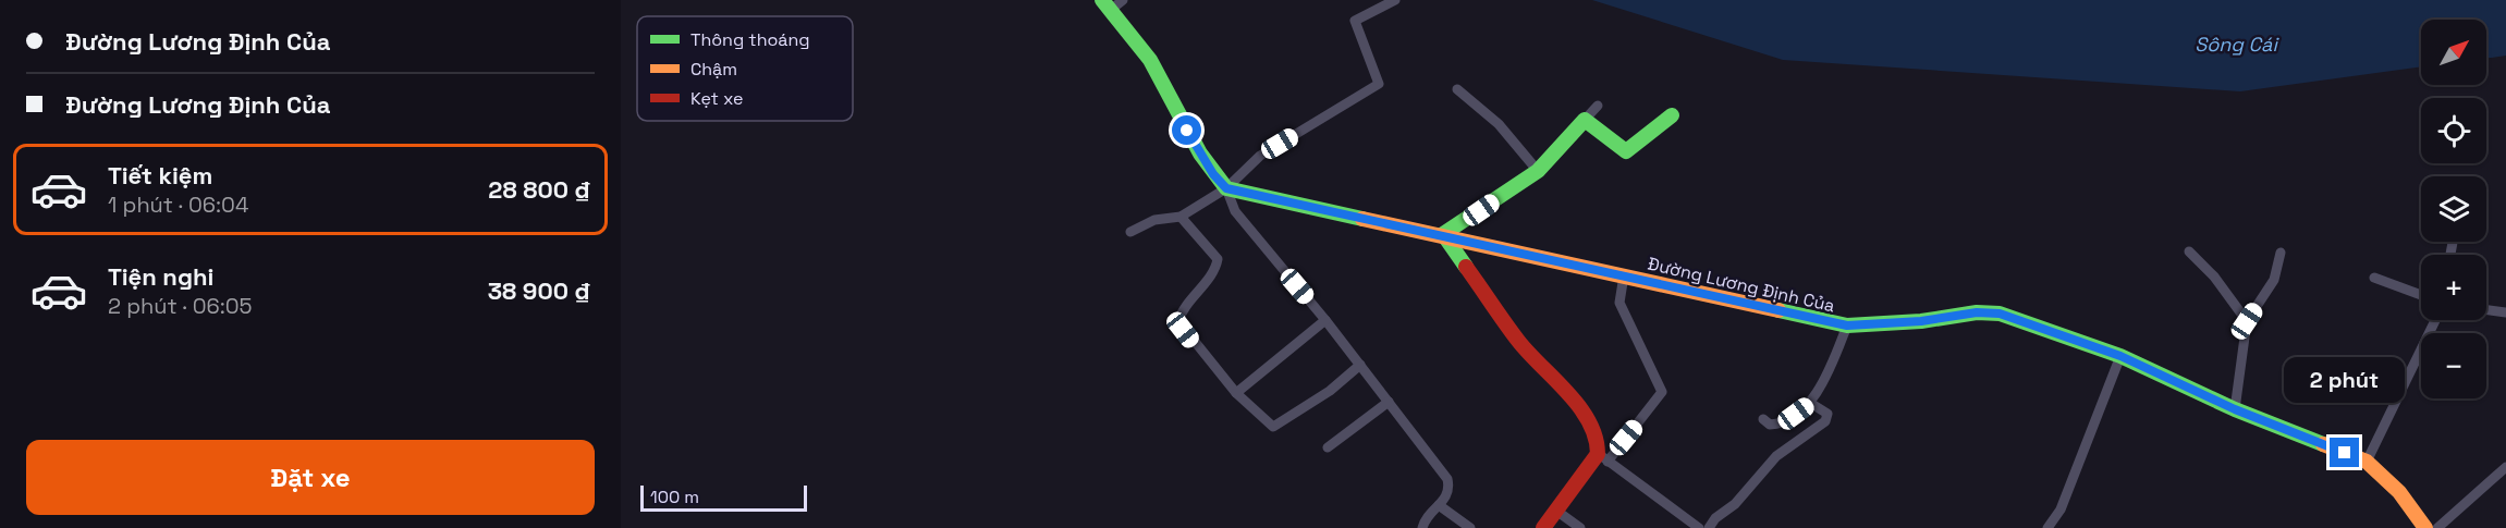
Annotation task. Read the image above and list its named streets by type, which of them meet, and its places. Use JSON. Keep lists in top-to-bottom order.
{
  "streets": {
    "street": ["Đường Lương Định Của"]
  },
  "water": ["Sông Cái"],
  "legend": ["Thông thoáng", "Chậm", "Kẹt xe"],
  "scale_bar": "100 m",
  "north": "top right",
  "page": {
    "banner": ["Đường Lương Định Của", "Đường Lương Định Của"],
    "map_buttons": ["+", "−"],
    "list": [
      {
        "name": "Tiết kiệm",
        "note": "1 phút · 06:04",
        "value": "28 800 ₫"
      },
      {
        "name": "Tiện nghi",
        "note": "2 phút · 06:05",
        "value": "38 900 ₫"
      }
    ],
    "bubble": "2 phút",
    "buttons": "Đặt xe",
    "scale": "100 m"
  }
}
